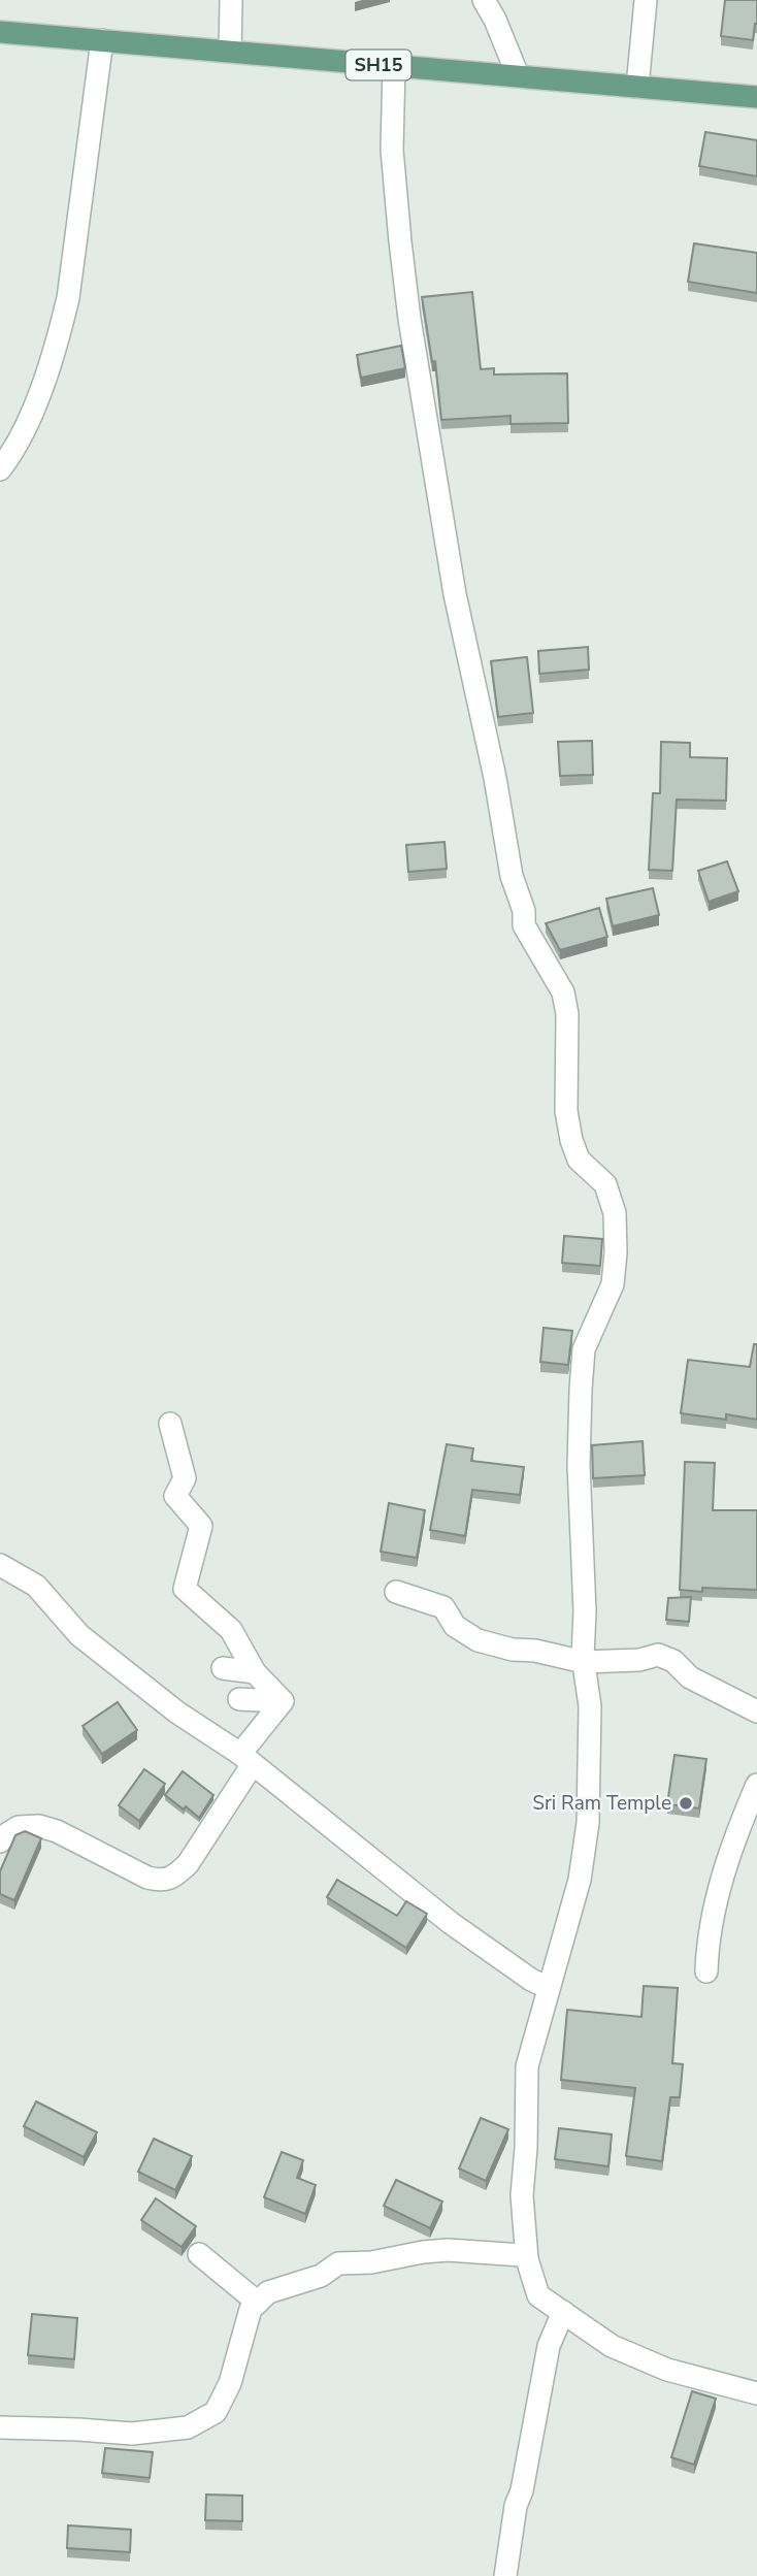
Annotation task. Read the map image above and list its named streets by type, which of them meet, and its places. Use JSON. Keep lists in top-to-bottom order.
{
  "streets": {
    "main road": ["SH15"]
  },
  "places": ["Sri Ram Temple"]
}
